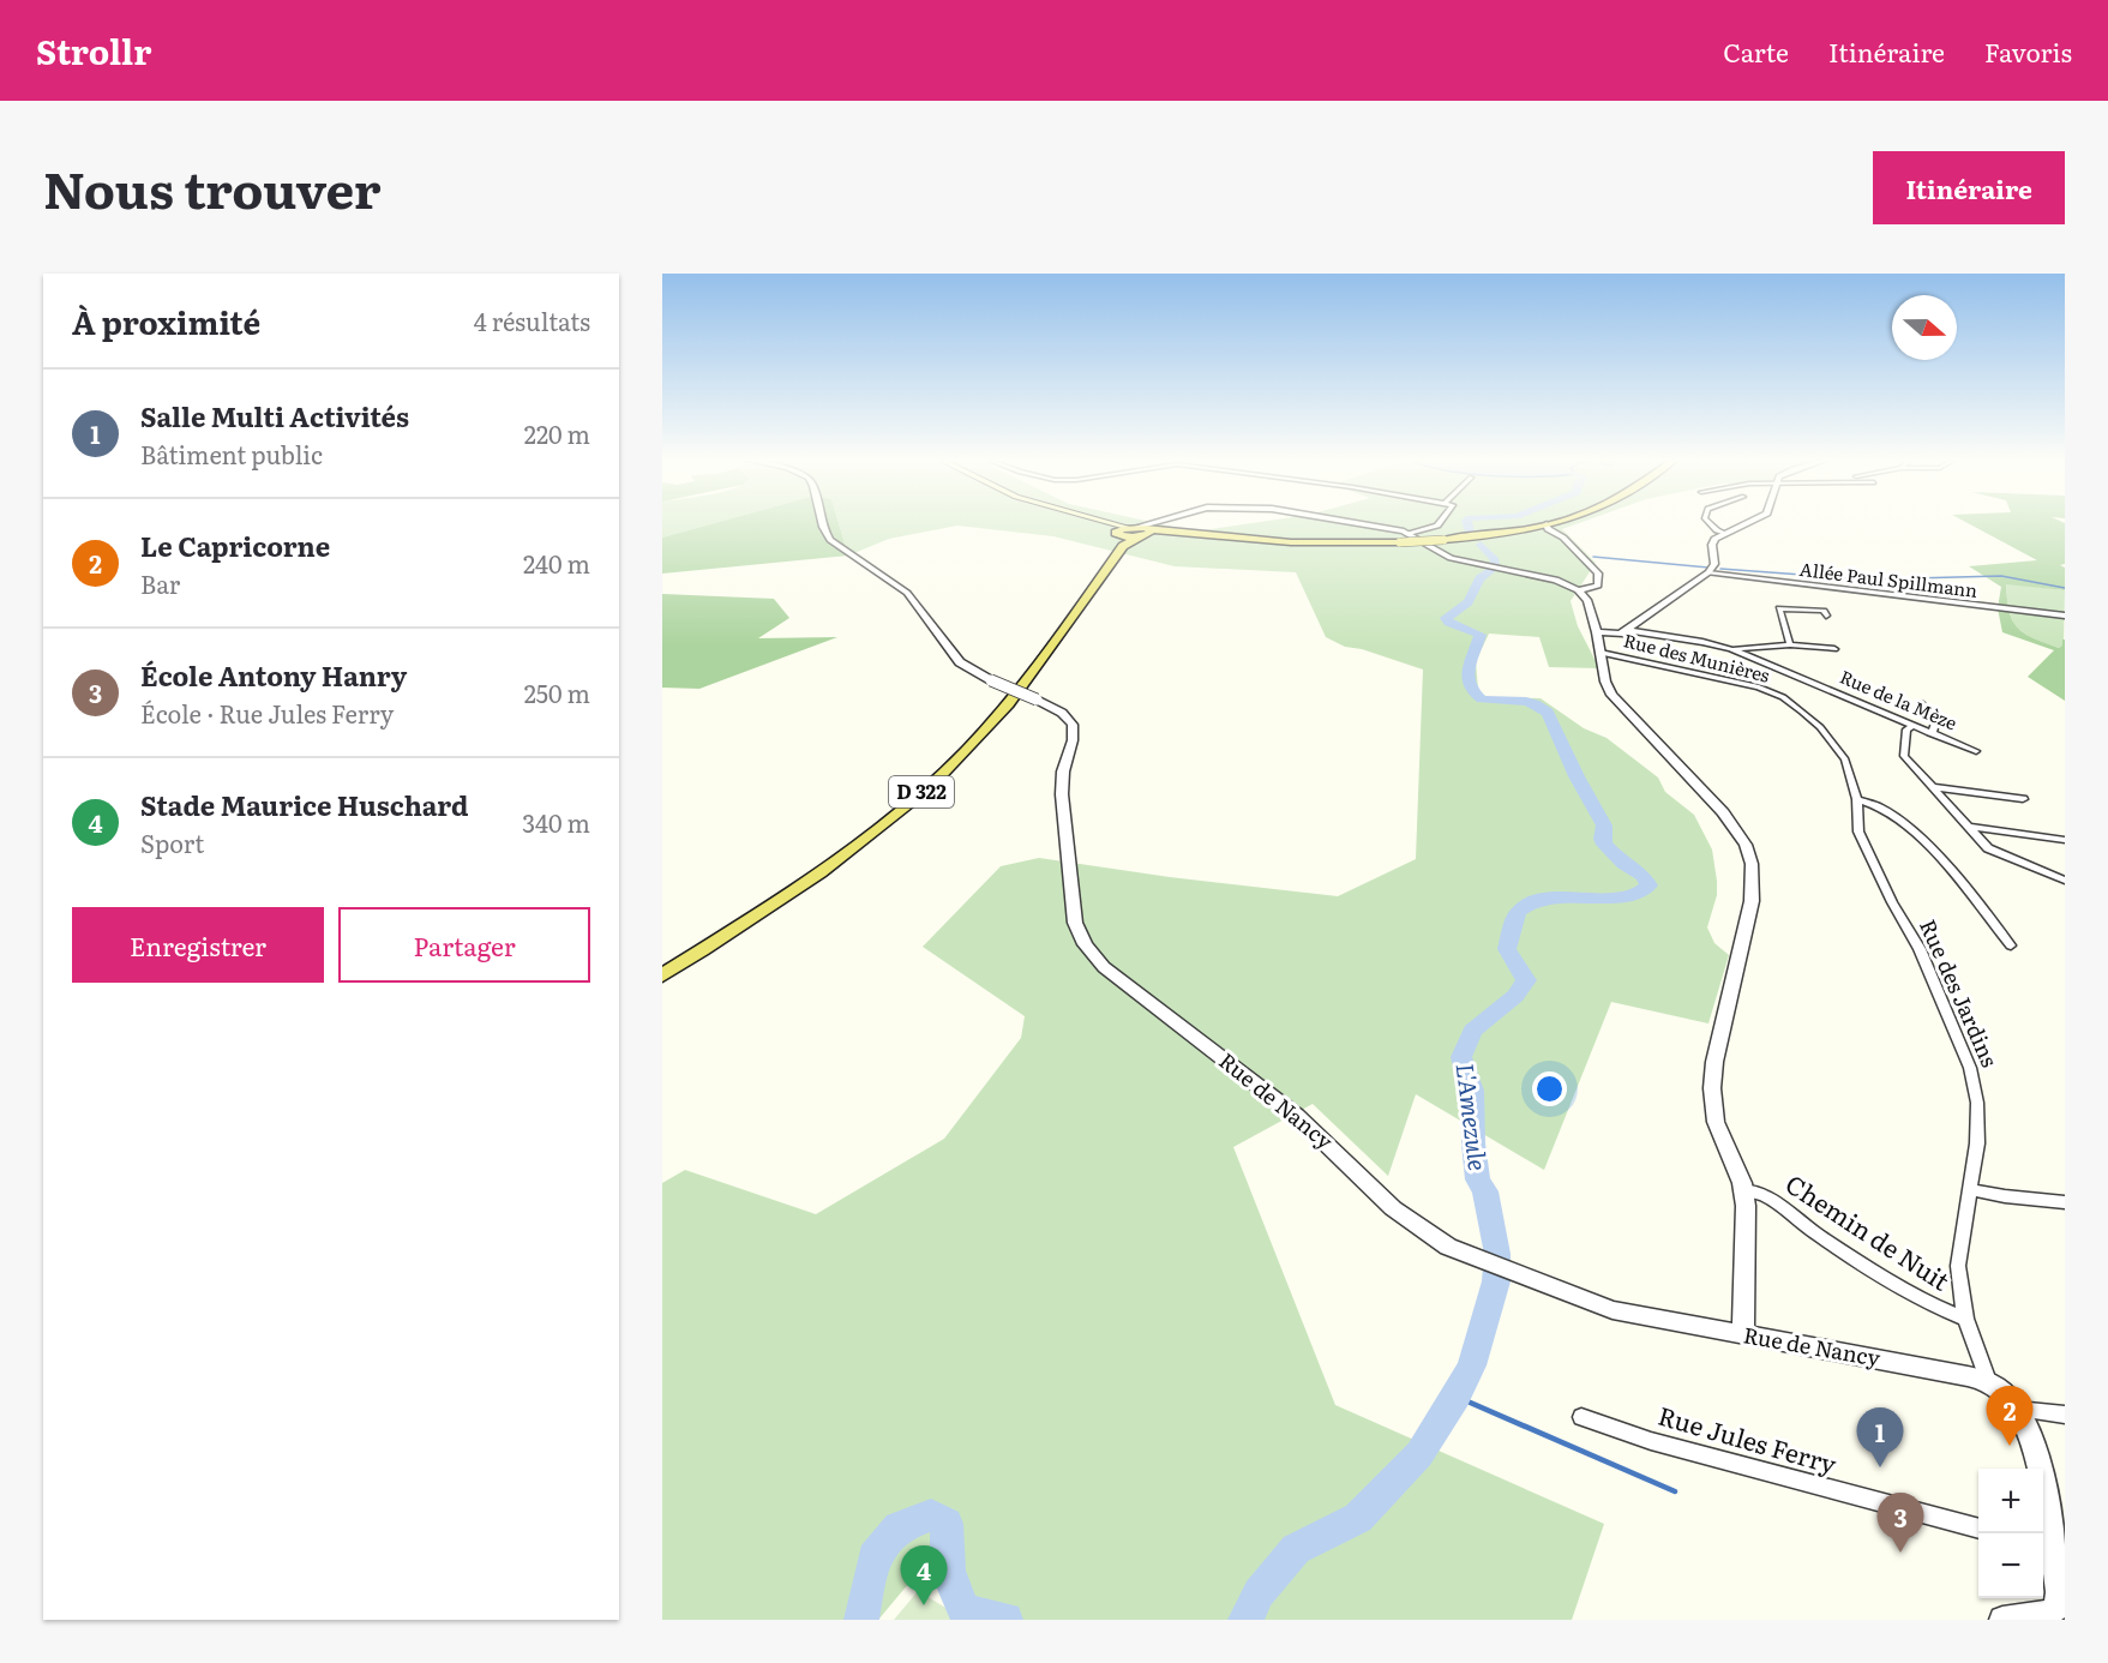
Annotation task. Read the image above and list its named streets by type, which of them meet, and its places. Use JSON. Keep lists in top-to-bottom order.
{
  "streets": {
    "main road": ["D 322"],
    "street": [
      "Allée Paul Spillmann",
      "Rue des Munières",
      "Rue de la Mèze",
      "Rue des Jardins",
      "Rue de Nancy",
      "Chemin de Nuit",
      "Rue Jules Ferry"
    ]
  },
  "crossings": [
    ["Rue des Munières", "Rue des Jardins"],
    ["Rue des Jardins", "Rue de Nancy"],
    ["Rue des Jardins", "Chemin de Nuit"]
  ],
  "water": ["L'Amezule"],
  "north": "right",
  "page": {
    "header": "Strollr",
    "nav": ["Carte", "Itinéraire", "Favoris"],
    "title": "Nous trouver",
    "buttons": [
      "Itinéraire",
      ["Enregistrer", "Partager"]
    ],
    "heading": ["À proximité", "4 résultats"],
    "list": [
      {
        "mark": "1",
        "name": "Salle Multi Activités",
        "note": "Bâtiment public",
        "value": "220 m"
      },
      {
        "mark": "2",
        "name": "Le Capricorne",
        "note": "Bar",
        "value": "240 m"
      },
      {
        "mark": "3",
        "name": "École Antony Hanry",
        "note": "École · Rue Jules Ferry",
        "value": "250 m"
      },
      {
        "mark": "4",
        "name": "Stade Maurice Huschard",
        "note": "Sport",
        "value": "340 m"
      }
    ],
    "pins": [
      "2",
      "1",
      "3",
      "4"
    ],
    "map_buttons": ["+", "−"]
  }
}
